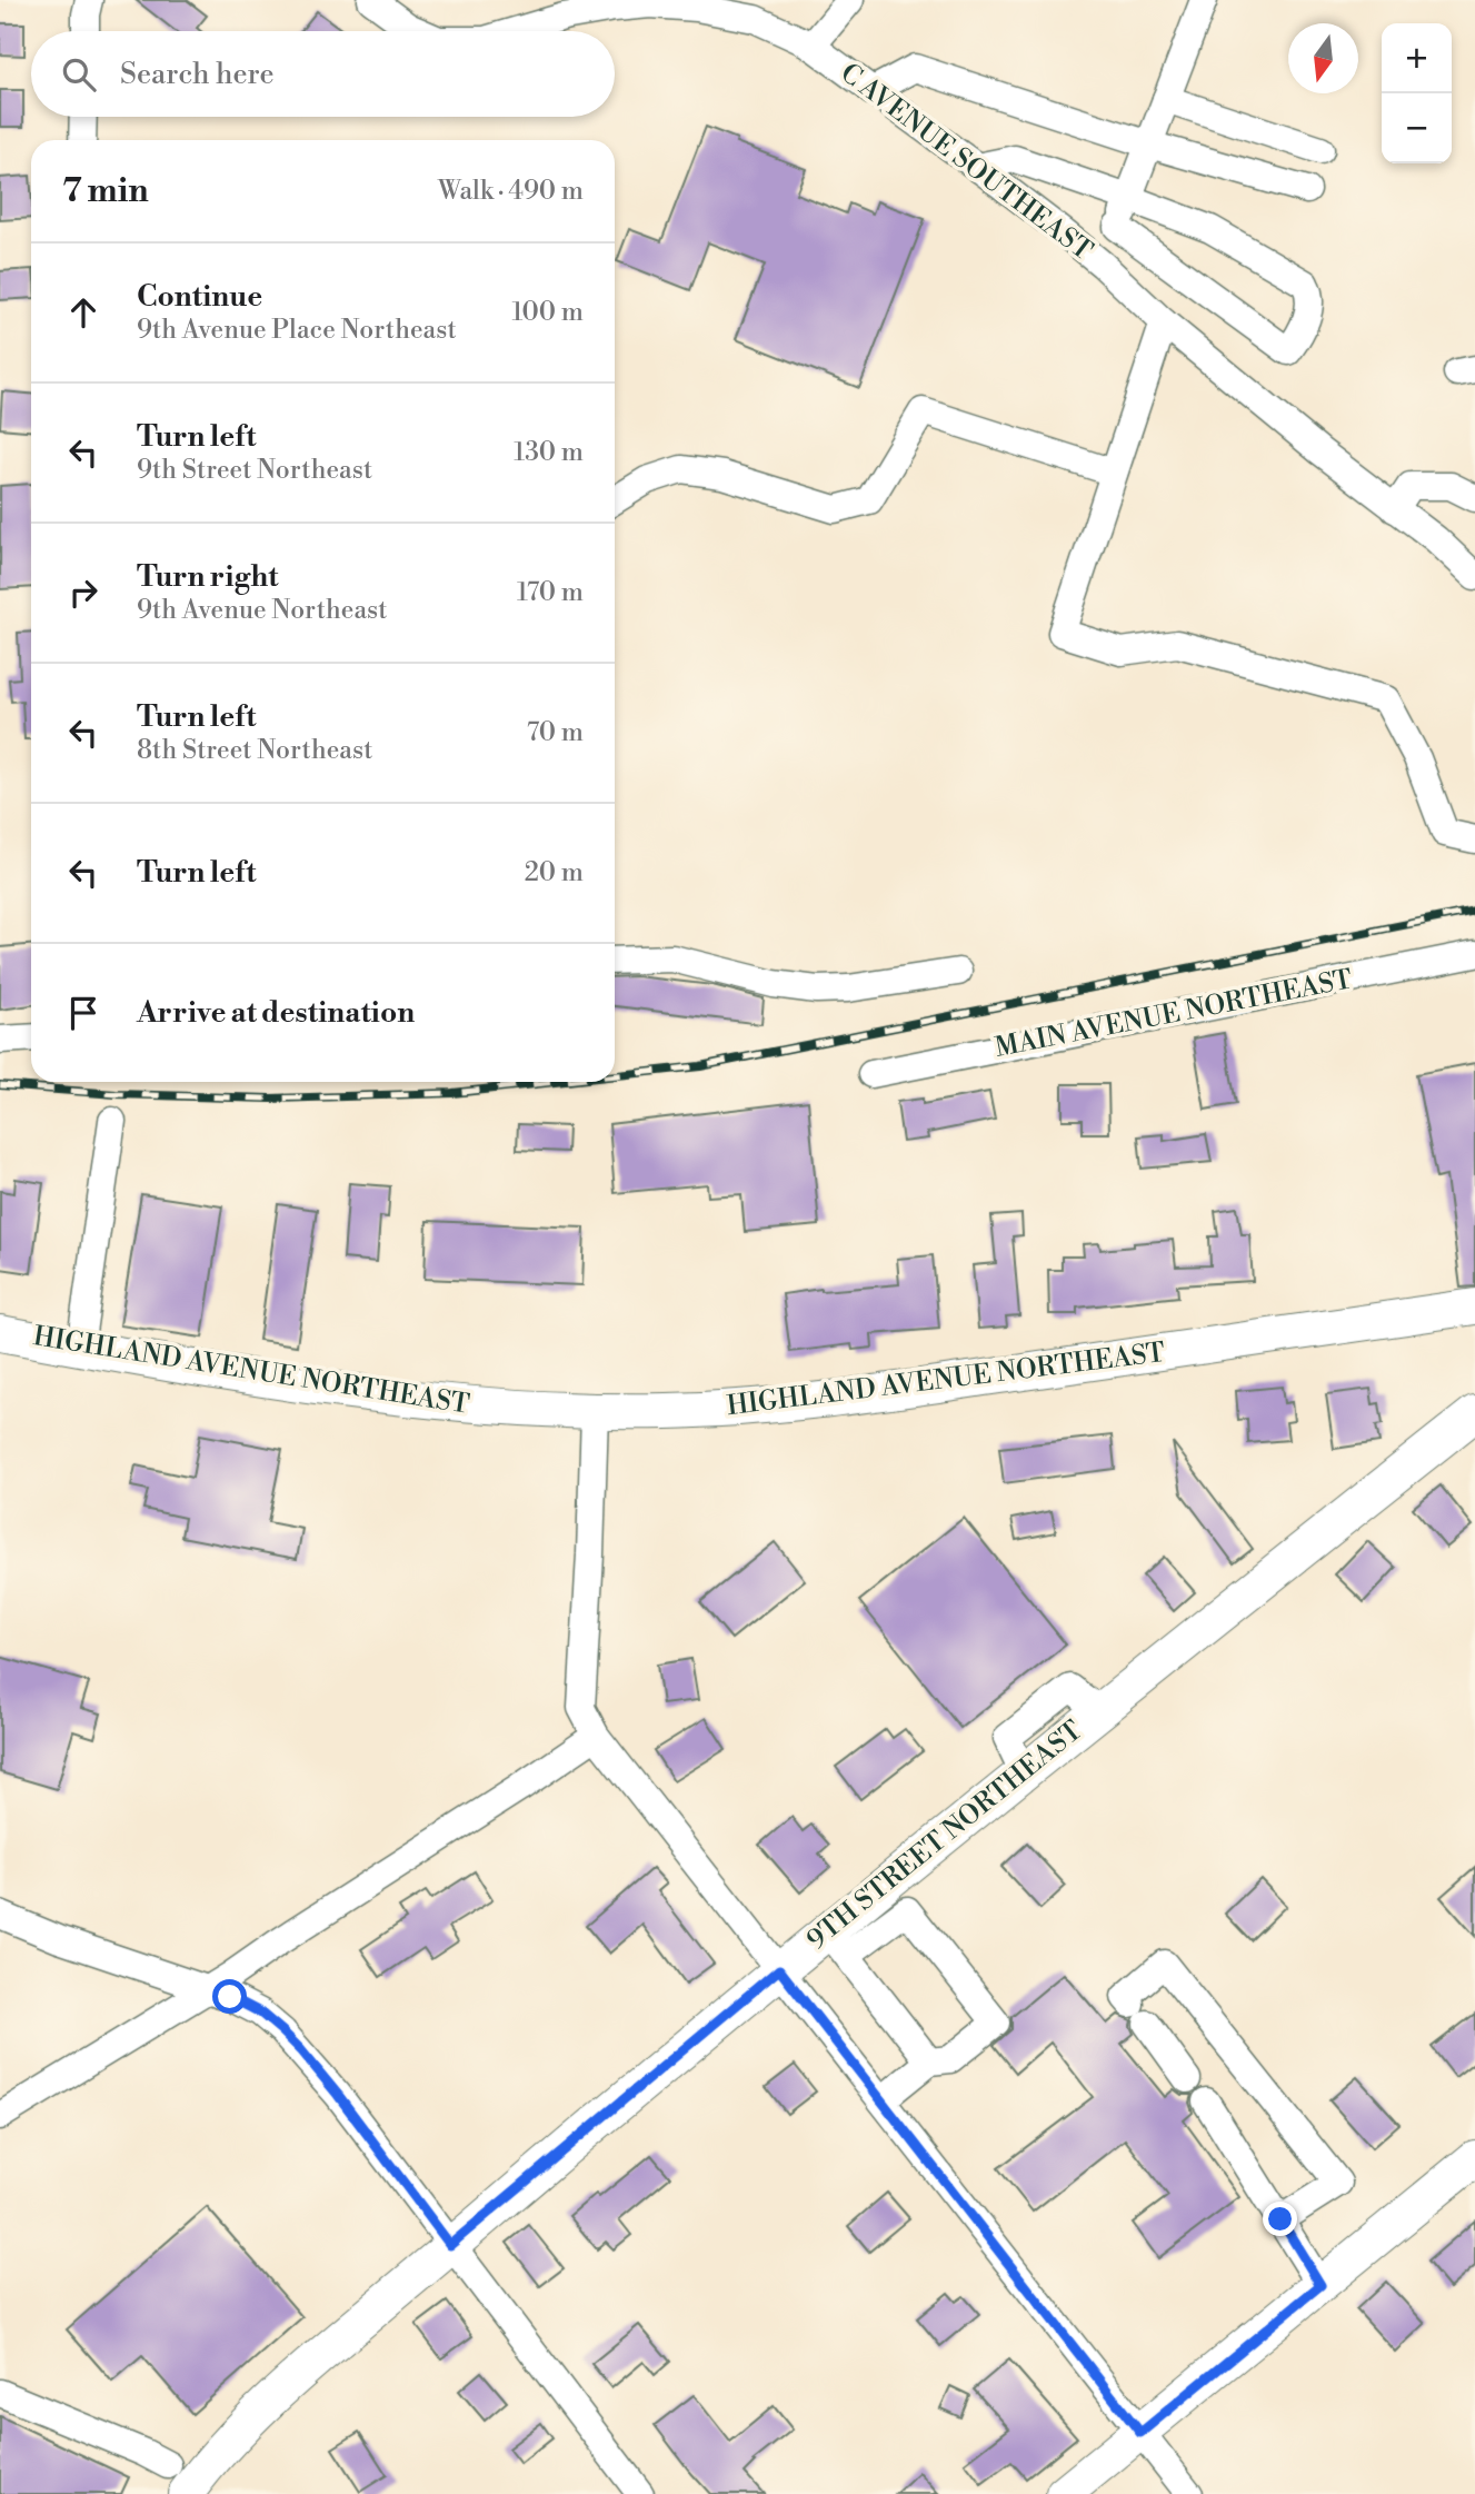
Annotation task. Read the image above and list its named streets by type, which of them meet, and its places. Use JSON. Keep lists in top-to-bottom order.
{
  "streets": {
    "main road": ["HIGHLAND AVENUE NORTHEAST", "9TH STREET NORTHEAST"],
    "street": ["C AVENUE SOUTHEAST", "MAIN AVENUE NORTHEAST"]
  },
  "north": "bottom",
  "page": {
    "map_buttons": ["+", "−"],
    "search": "Search here",
    "heading": ["7 min", "Walk · 490 m"],
    "list": [
      ["Continue", "9th Avenue Place Northeast", "100 m"],
      ["Turn left", "9th Street Northeast", "130 m"],
      ["Turn right", "9th Avenue Northeast", "170 m"],
      ["Turn left", "8th Street Northeast", "70 m"],
      ["Turn left", "20 m"],
      "Arrive at destination"
    ]
  }
}
